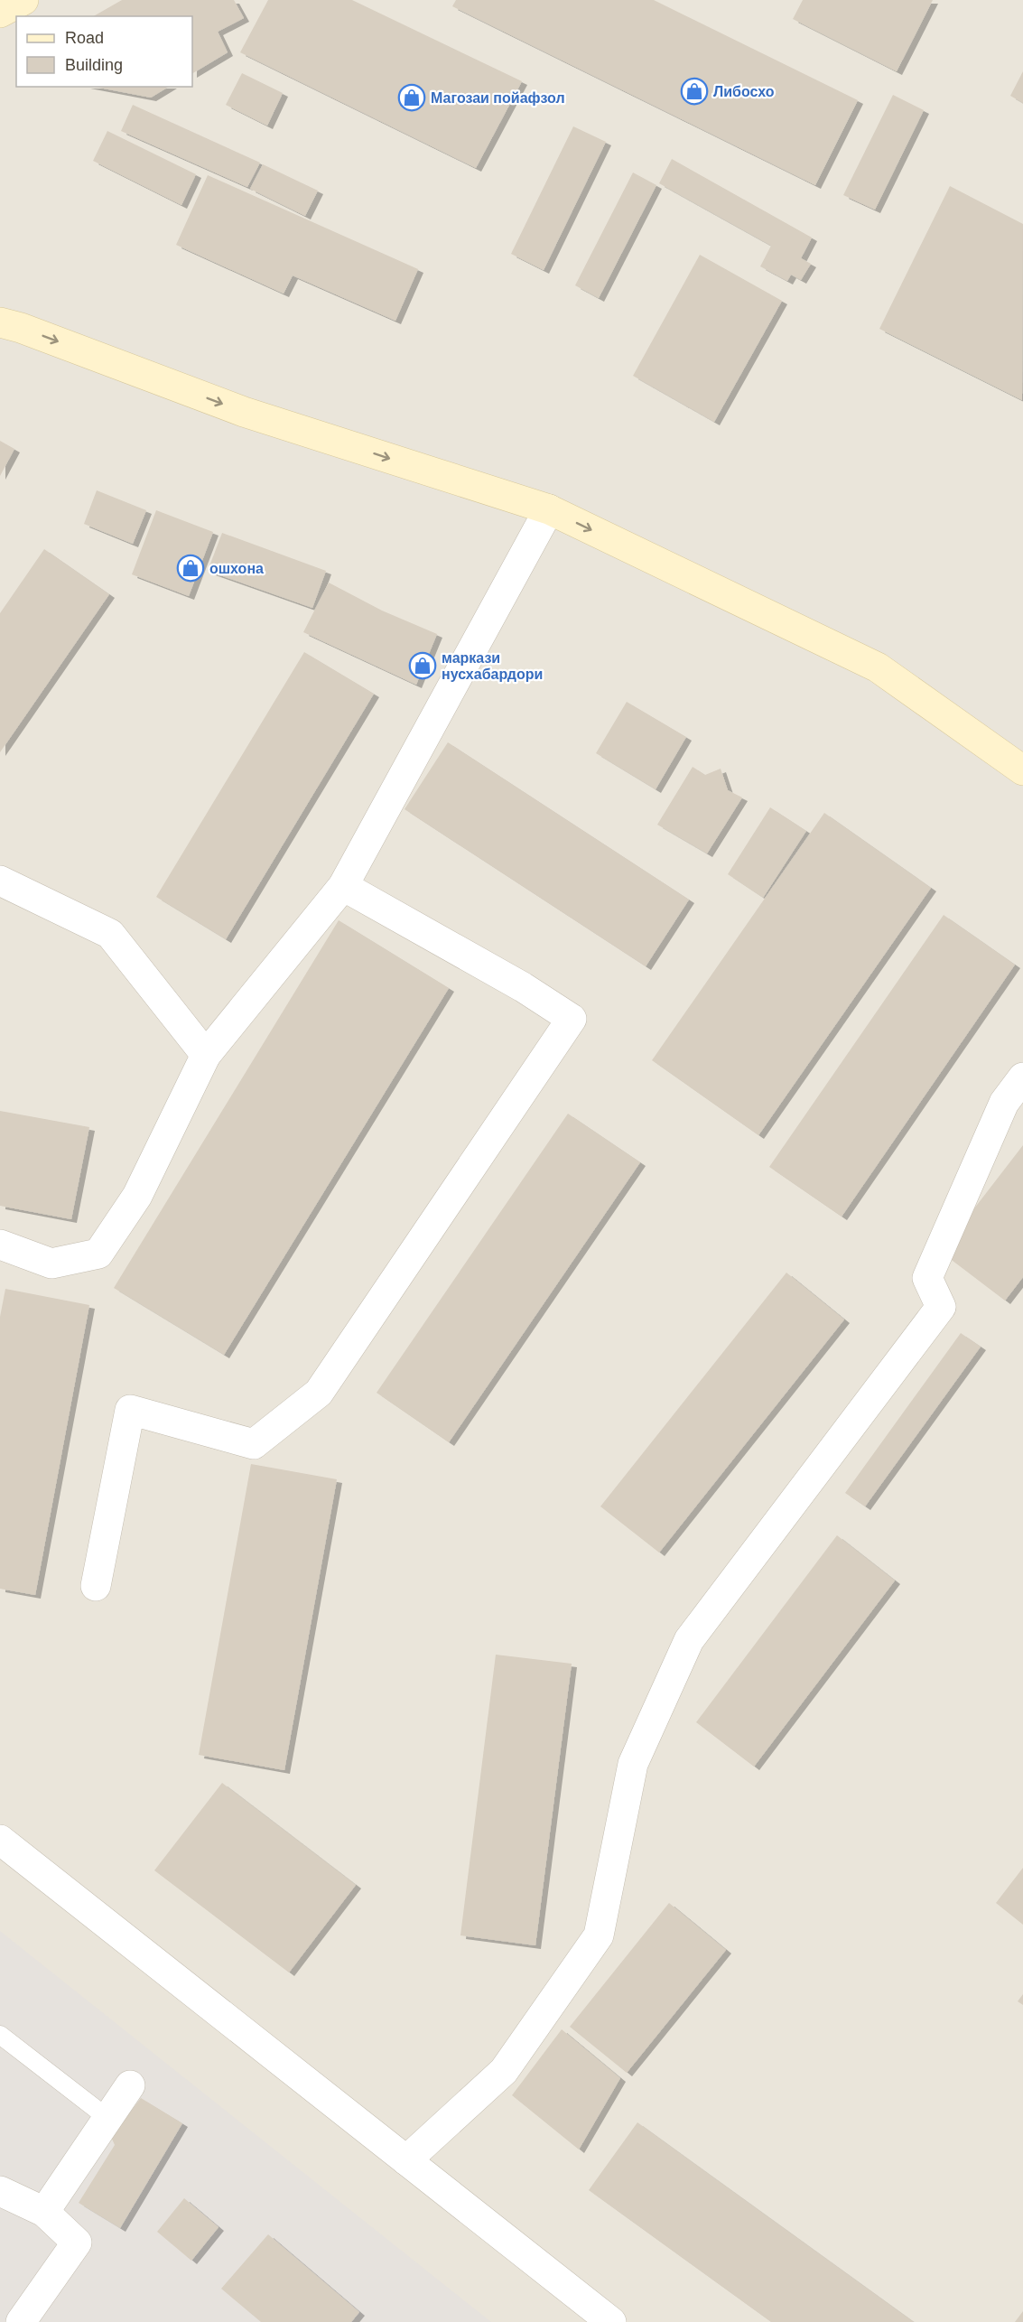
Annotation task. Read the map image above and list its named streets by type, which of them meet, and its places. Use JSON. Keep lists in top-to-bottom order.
{
  "places": {
    "shop": [
      "Либосхо",
      "Магозаи пойафзол",
      "ошхона",
      "маркази нусхабардори"
    ]
  },
  "legend": ["Road", "Building"]
}
